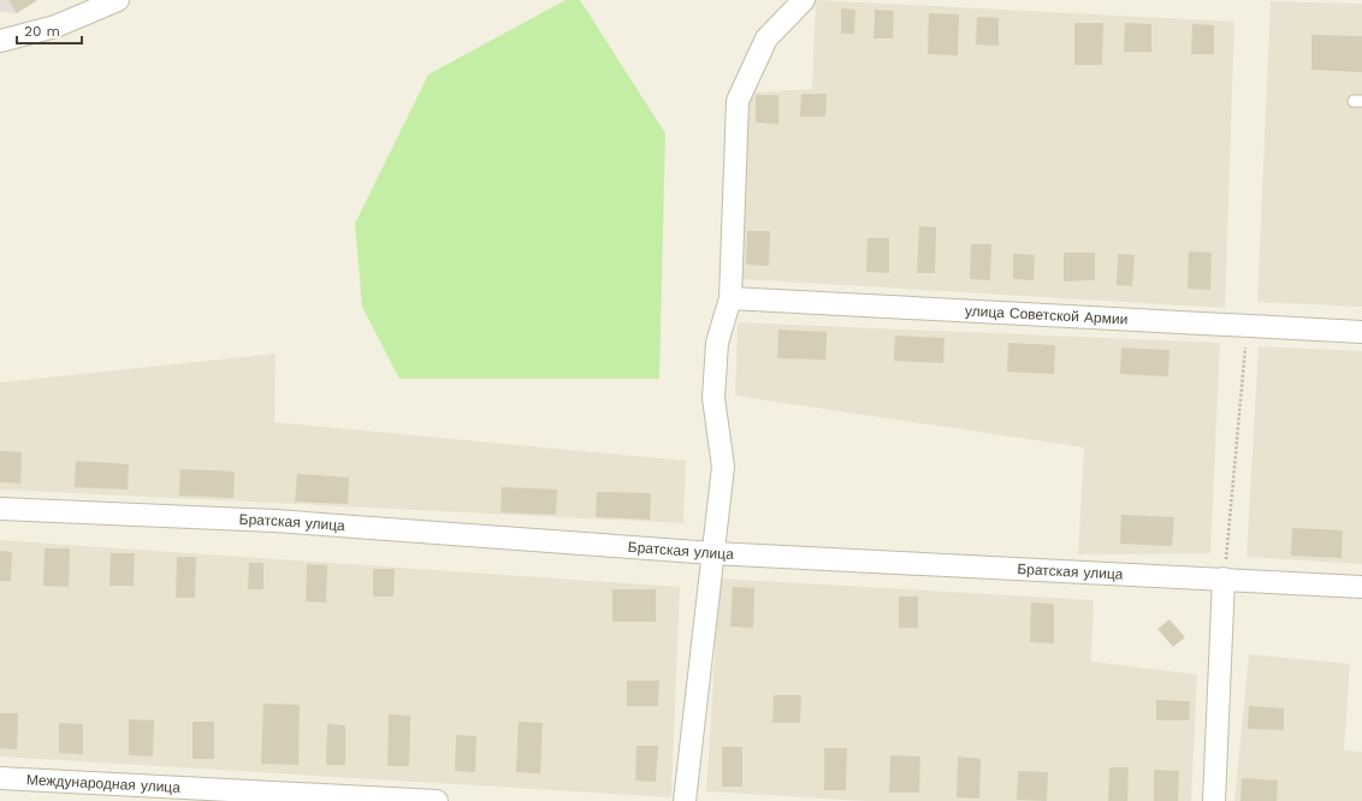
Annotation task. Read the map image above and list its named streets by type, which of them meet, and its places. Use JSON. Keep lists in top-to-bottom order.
{
  "streets": {
    "street": ["улица Советской Армии", "Братская улица", "Международная улица"]
  },
  "scale_bar": "20 m"
}
